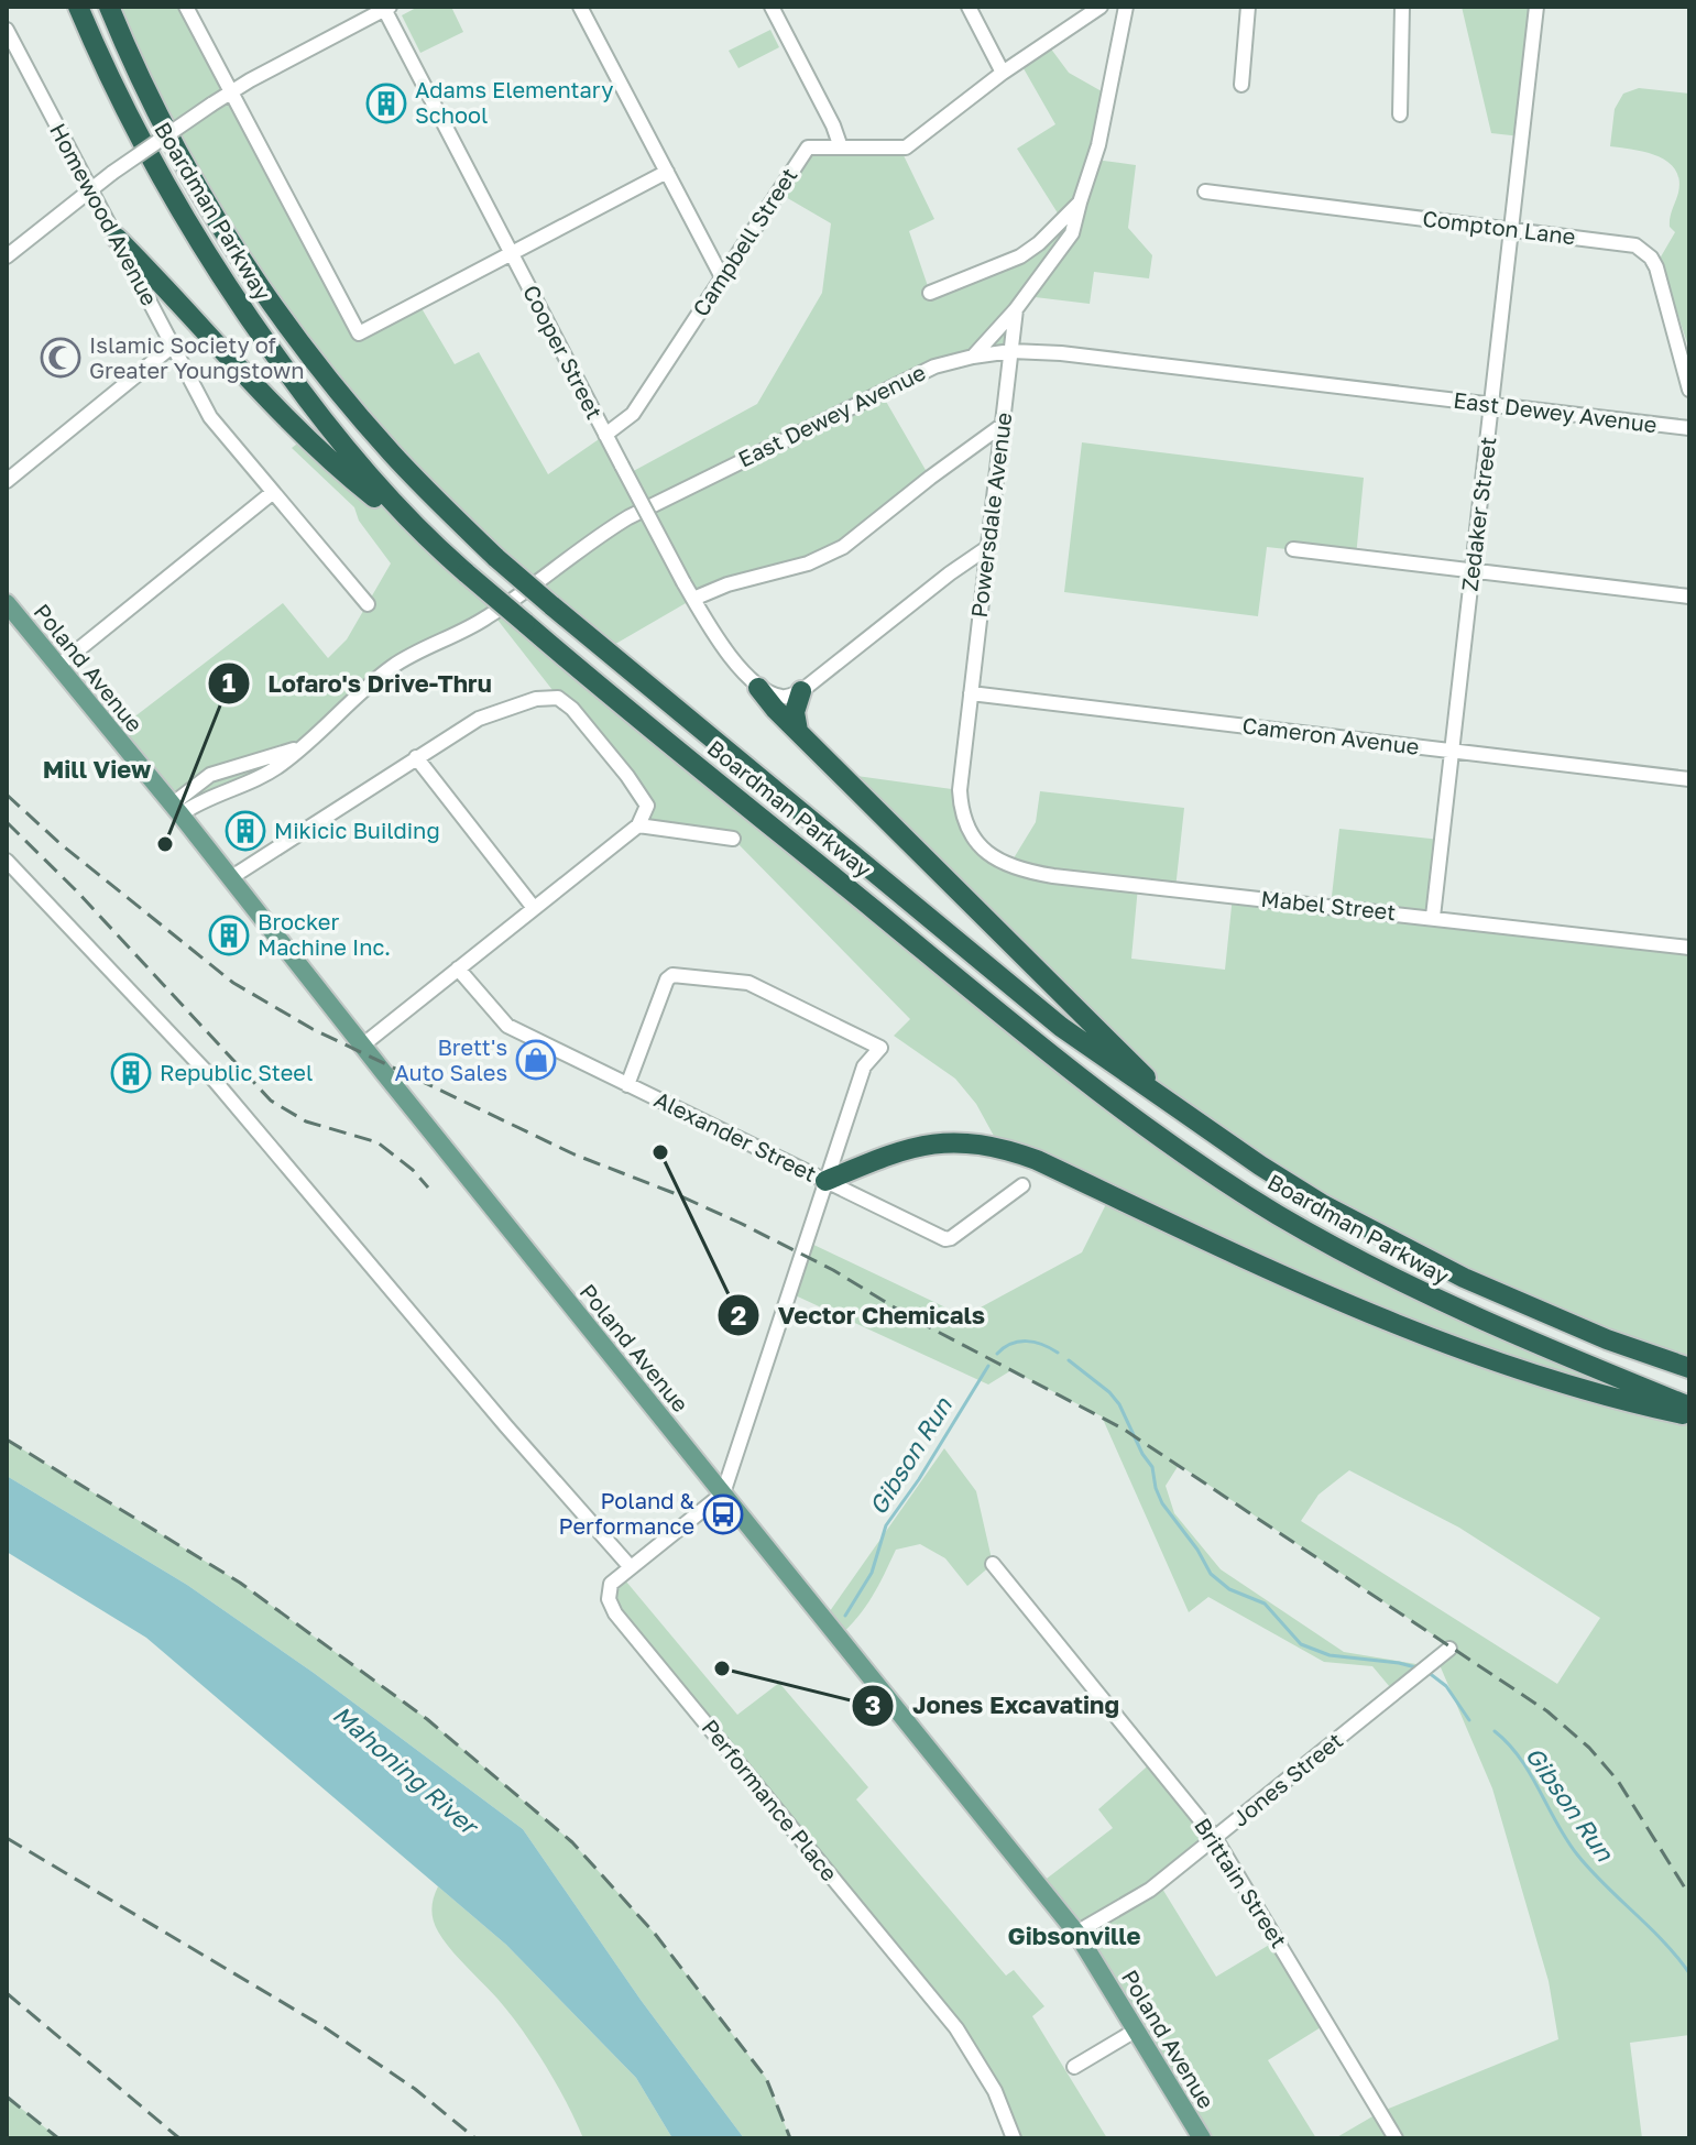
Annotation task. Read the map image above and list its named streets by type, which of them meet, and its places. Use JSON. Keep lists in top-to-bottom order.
{
  "streets": {
    "highway": ["Boardman Parkway"],
    "main road": ["Poland Avenue"],
    "street": [
      "Homewood Avenue",
      "Compton Lane",
      "Campbell Street",
      "Cooper Street",
      "East Dewey Avenue",
      "Zedaker Street",
      "Powersdale Avenue",
      "Cameron Avenue",
      "Mabel Street",
      "Alexander Street",
      "Jones Street",
      "Performance Place",
      "Brittain Street"
    ]
  },
  "crossings": [
    ["Compton Lane", "Zedaker Street"],
    ["Campbell Street", "Cooper Street"],
    ["East Dewey Avenue", "Zedaker Street"],
    ["East Dewey Avenue", "Powersdale Avenue"],
    ["East Dewey Avenue", "Poland Avenue"],
    ["Zedaker Street", "Cameron Avenue"],
    ["Zedaker Street", "Mabel Street"],
    ["Powersdale Avenue", "Cameron Avenue"],
    ["Powersdale Avenue", "Mabel Street"],
    ["Poland Avenue", "Jones Street"],
    ["Poland Avenue", "Performance Place"],
    ["Jones Street", "Brittain Street"]
  ],
  "districts": ["Mill View", "Gibsonville"],
  "water": ["Gibson Run", "Mahoning River"],
  "places": {
    "building": [
      "Adams Elementary School",
      "Mikicic Building",
      "Brocker Machine Inc.",
      "Republic Steel"
    ],
    "mosque": ["Islamic Society of Greater Youngstown"],
    "other": ["Lofaro's Drive-Thru", "Vector Chemicals", "Jones Excavating"],
    "shop": ["Brett's Auto Sales"],
    "bus stop": ["Poland & Performance"]
  }
}
